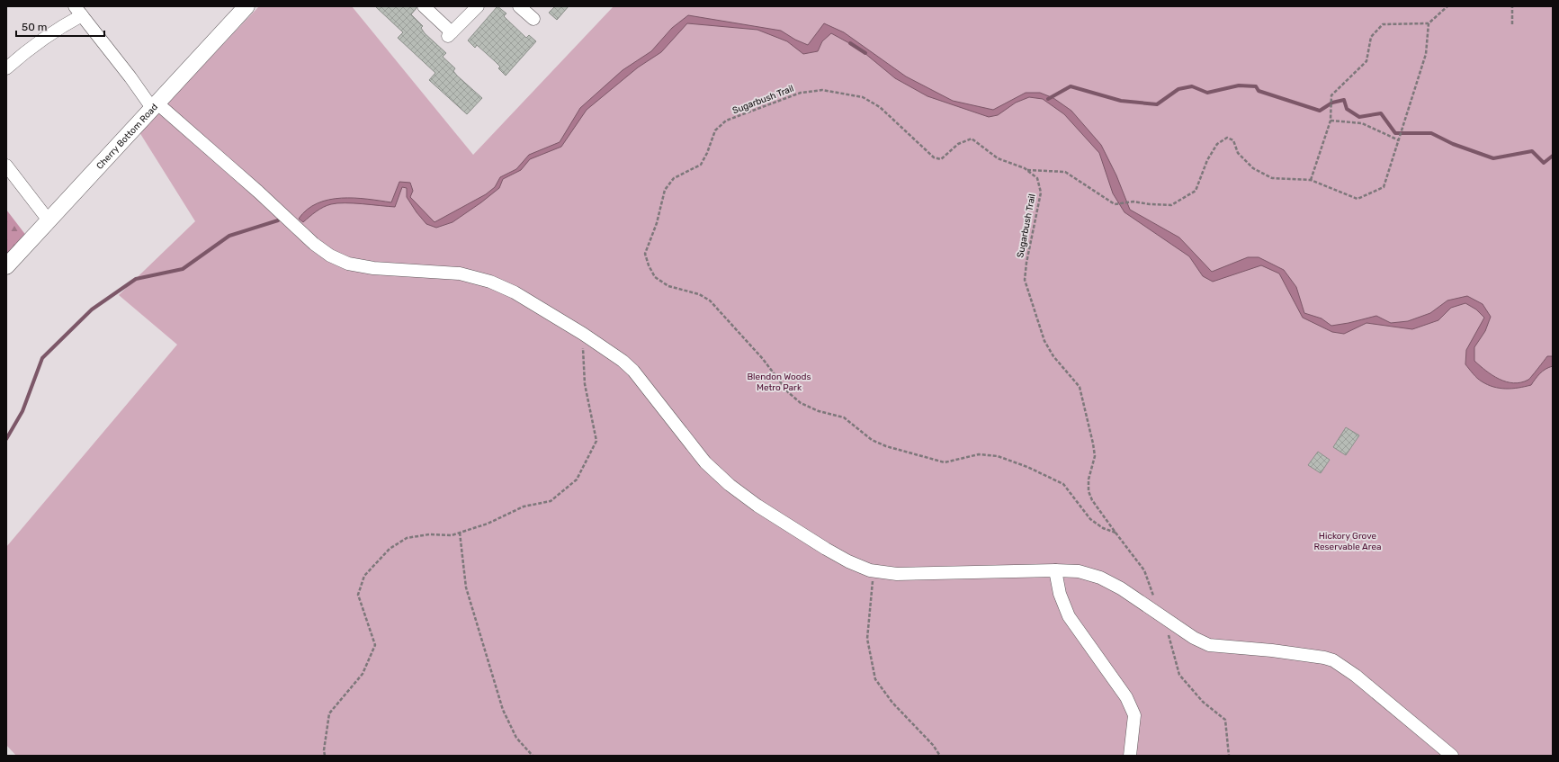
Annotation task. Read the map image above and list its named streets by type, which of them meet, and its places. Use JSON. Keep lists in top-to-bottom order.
{
  "streets": {
    "main road": ["Cherry Bottom Road"],
    "path": ["Sugarbush Trail"]
  },
  "parks": ["Blendon Woods Metro Park", "Hickory Grove Reservable Area"],
  "scale_bar": "50 m"
}
